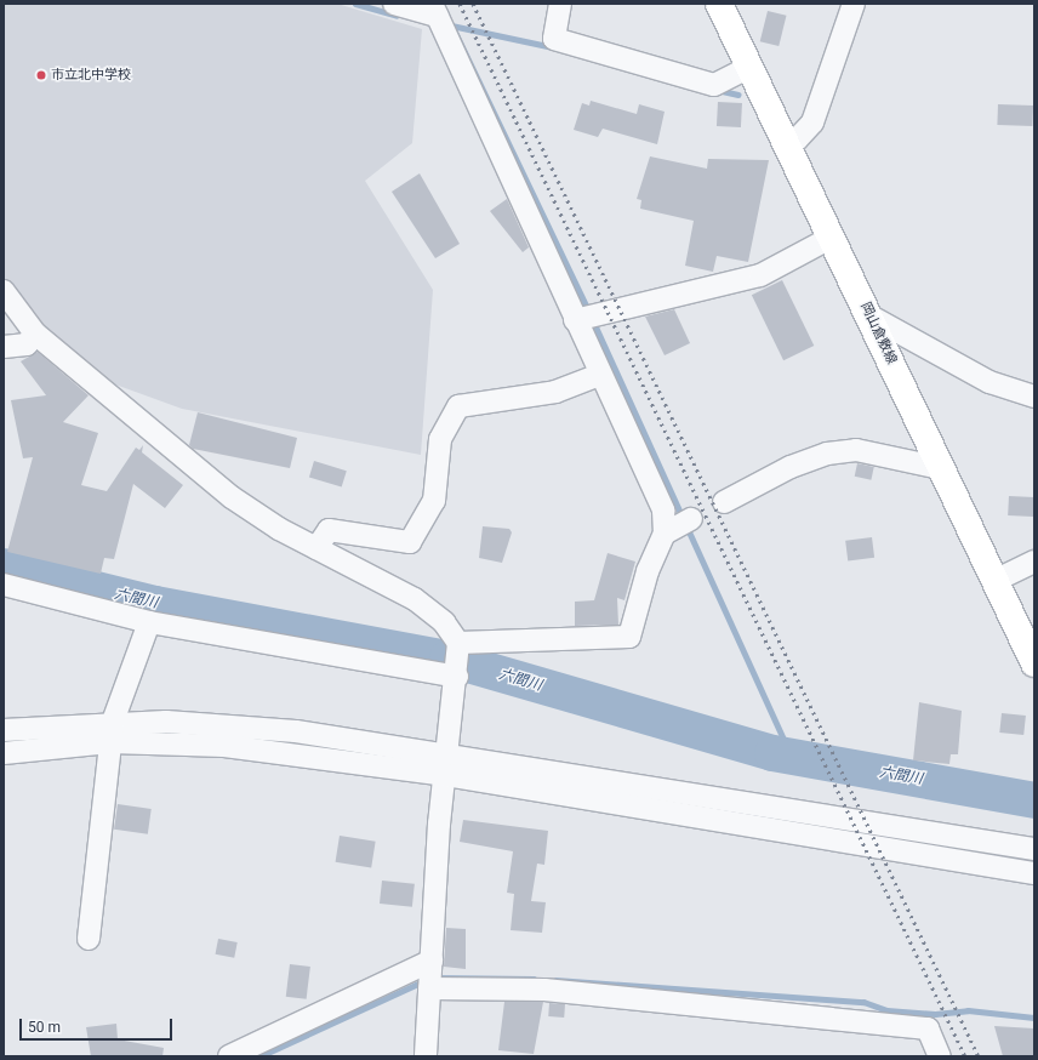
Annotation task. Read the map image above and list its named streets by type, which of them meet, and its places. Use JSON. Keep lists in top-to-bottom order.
{
  "streets": {
    "main road": ["岡山倉敷線"]
  },
  "water": ["六間川"],
  "places": ["市立北中学校"],
  "scale_bar": "50 m"
}
